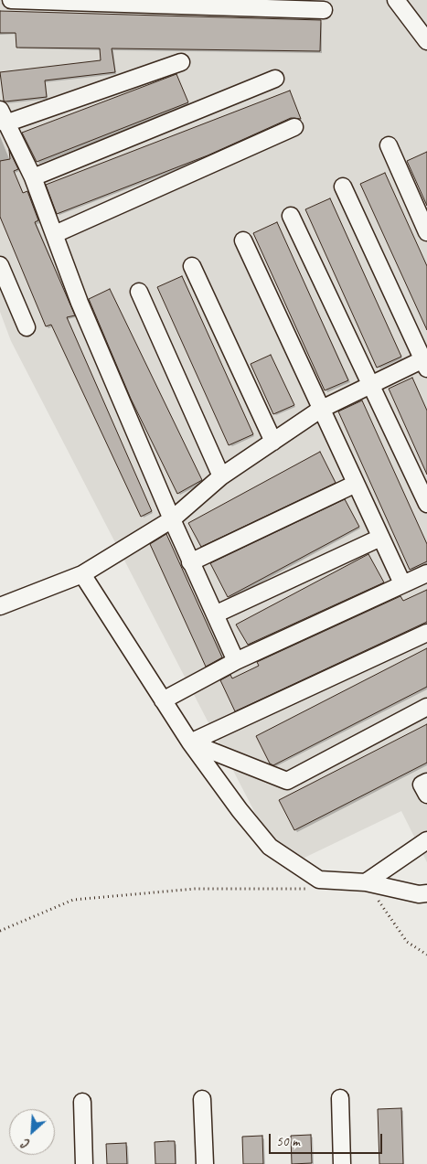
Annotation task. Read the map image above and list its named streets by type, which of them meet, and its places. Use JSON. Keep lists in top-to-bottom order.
{
  "scale_bar": "50 m",
  "north": "bottom left"
}
